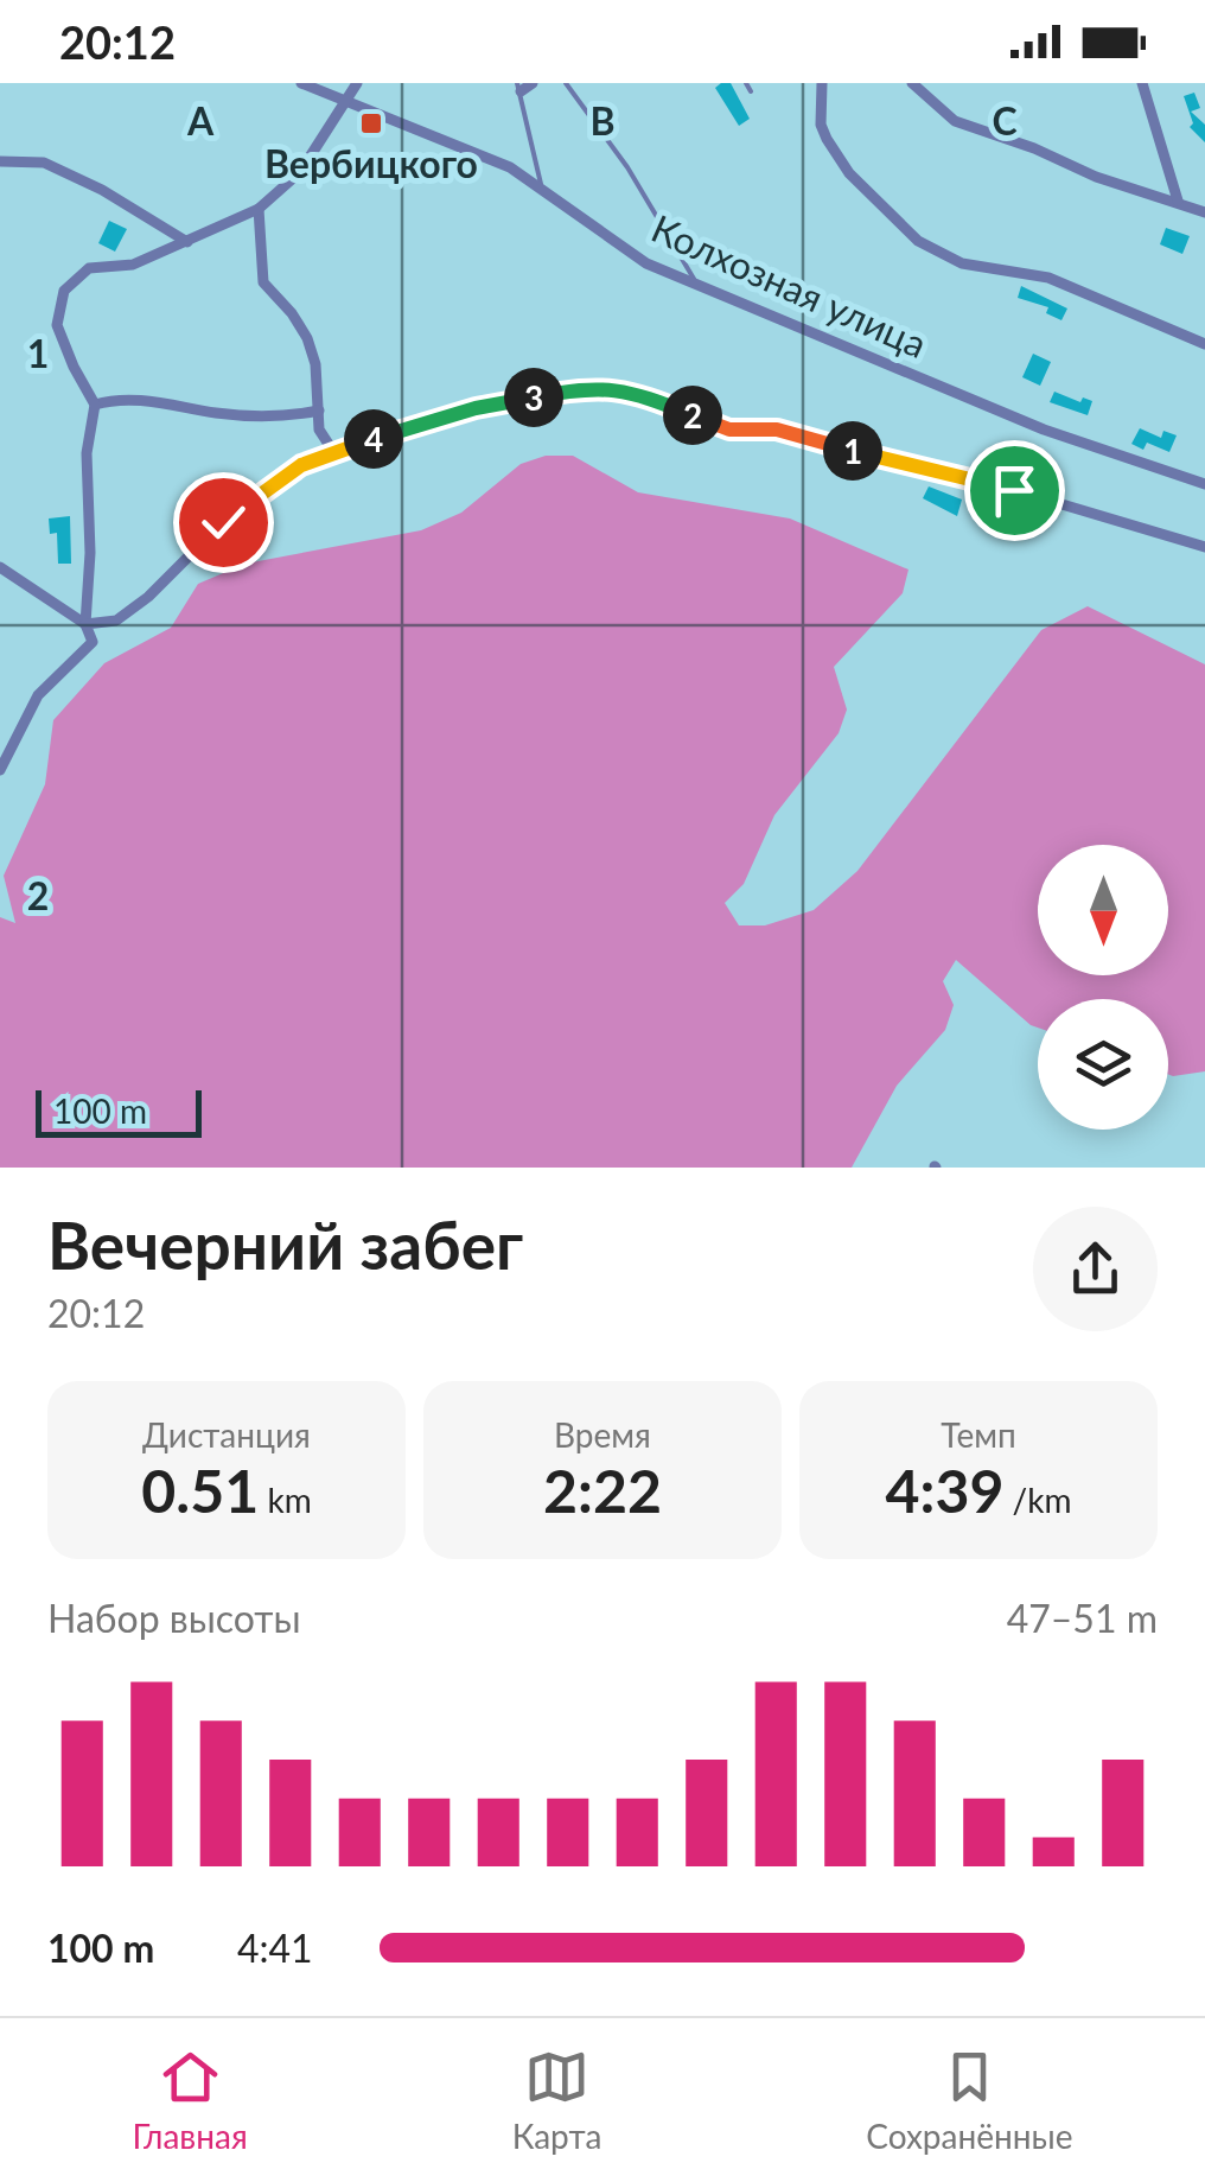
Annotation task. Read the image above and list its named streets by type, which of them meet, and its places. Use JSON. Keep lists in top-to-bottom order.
{
  "streets": {
    "street": ["Колхозная улица"]
  },
  "places": {
    "transit": ["Вербицкого"]
  },
  "scale_bar": "100 m",
  "north": "bottom",
  "page": {
    "status": "20:12",
    "pins": [
      "3",
      "2",
      "4",
      "1"
    ],
    "scale": "100 m",
    "heading": ["Вечерний забег", "20:12"],
    "stats": [
      ["Дистанция", "0.51 km"],
      ["Время", "2:22"],
      ["Темп", "4:39 /km"]
    ],
    "chart": ["Набор высоты", "47–51 m"],
    "list": [
      {
        "name": "100 m",
        "note": "4:41"
      }
    ],
    "tabs": ["Главная", "Карта", "Сохранённые"]
  },
  "grid": {
    "columns": ["A", "B", "C"],
    "rows": ["1", "2"]
  }
}
